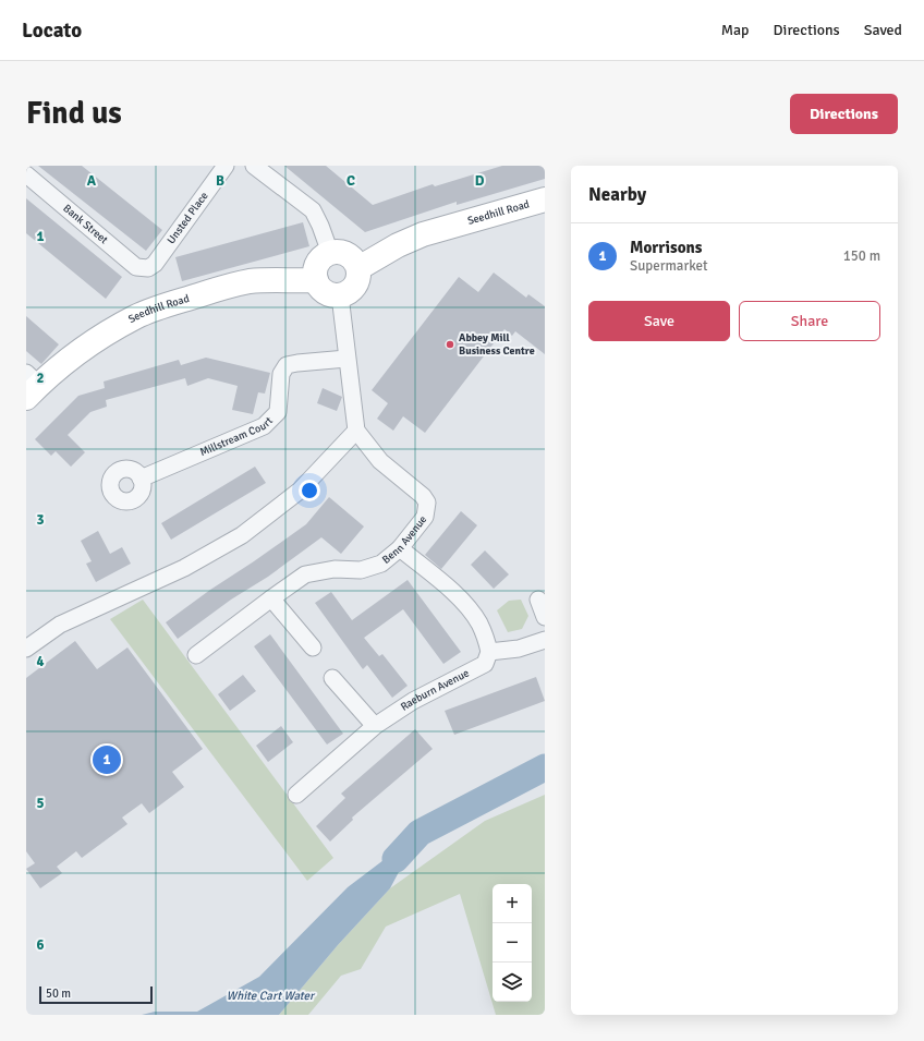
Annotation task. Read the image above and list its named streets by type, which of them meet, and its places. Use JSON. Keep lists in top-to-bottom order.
{
  "streets": {
    "street": [
      "Seedhill Road",
      "Unsted Place",
      "Bank Street",
      "Millstream Court",
      "Benn Avenue",
      "Raeburn Avenue"
    ]
  },
  "crossings": [
    ["Unsted Place", "Bank Street"]
  ],
  "water": ["White Cart Water"],
  "places": ["Abbey Mill Business Centre"],
  "scale_bar": "50 m",
  "page": {
    "header": "Locato",
    "nav": ["Map", "Directions", "Saved"],
    "buttons": [
      "Directions",
      ["Save", "Share"]
    ],
    "title": "Find us",
    "heading": "Nearby",
    "list": [
      {
        "mark": "1",
        "name": "Morrisons",
        "note": "Supermarket",
        "value": "150 m"
      }
    ],
    "pins": "1",
    "map_buttons": ["+", "−"],
    "scale": "50 m"
  },
  "grid": {
    "columns": [
      "A",
      "B",
      "C",
      "D"
    ],
    "rows": [
      "1",
      "2",
      "3",
      "4",
      "5",
      "6"
    ]
  }
}
